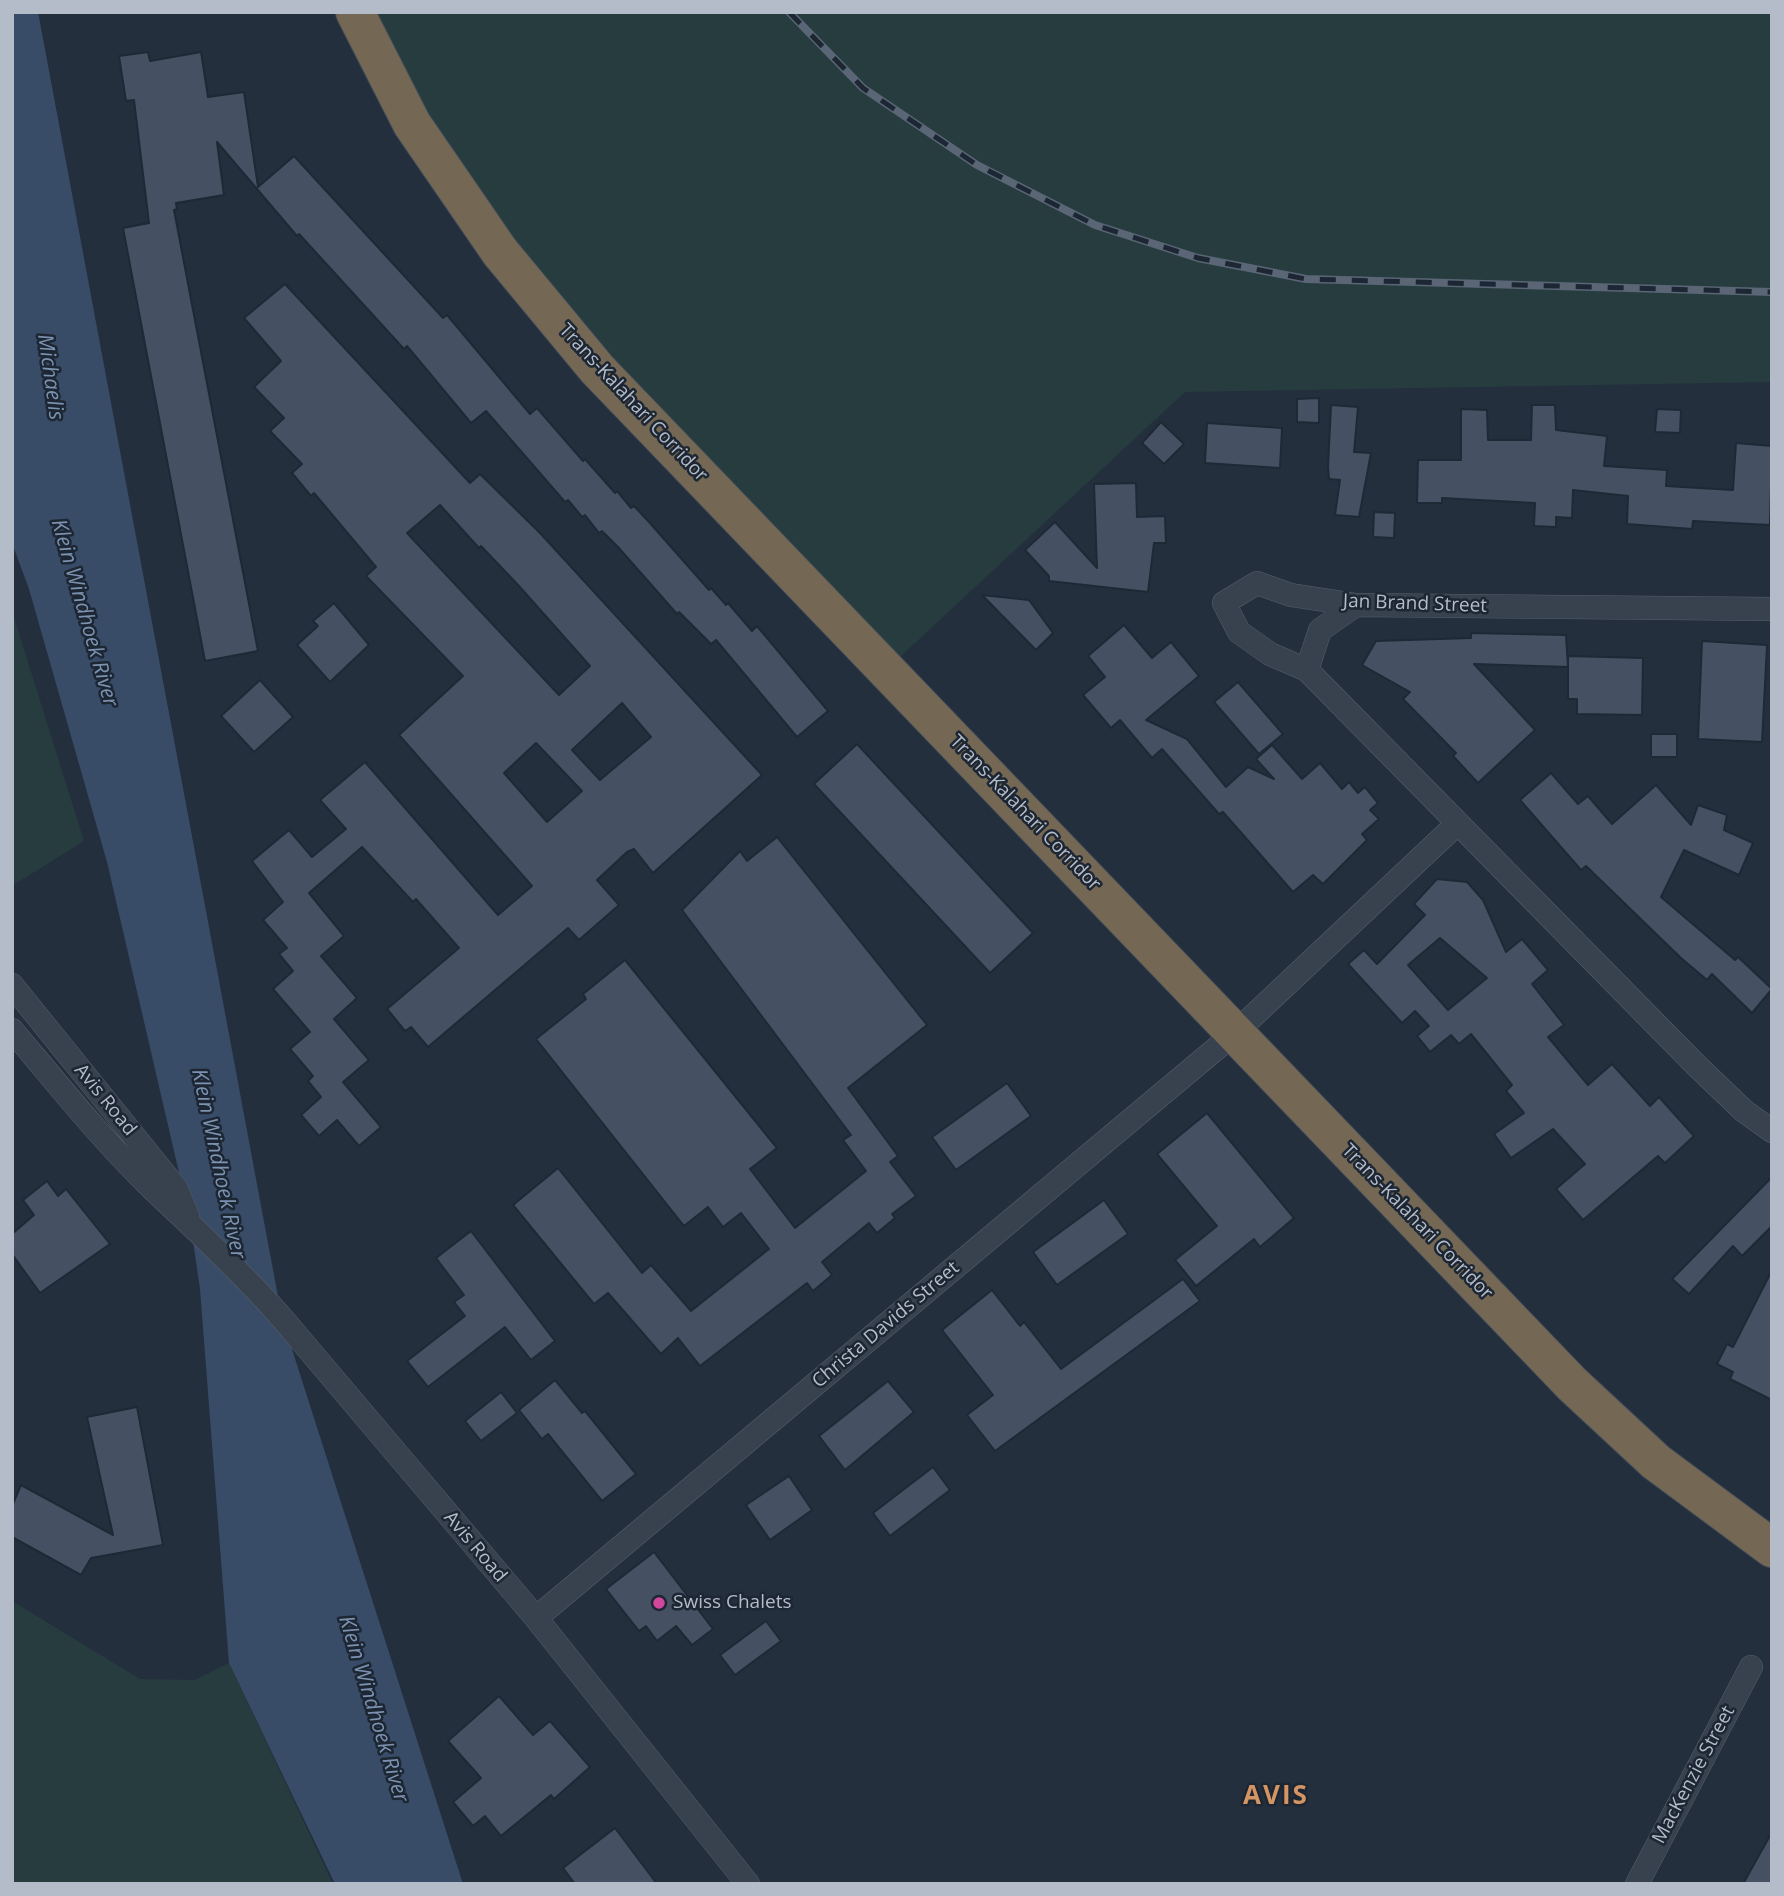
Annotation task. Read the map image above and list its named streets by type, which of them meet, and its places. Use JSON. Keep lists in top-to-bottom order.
{
  "streets": {
    "highway": ["Trans-Kalahari Corridor"],
    "street": [
      "Jan Brand Street",
      "Avis Road",
      "Christa Davids Street",
      "MacKenzie Street"
    ]
  },
  "crossings": [
    ["Trans-Kalahari Corridor", "Christa Davids Street"],
    ["Avis Road", "Christa Davids Street"]
  ],
  "districts": ["AVIS"],
  "water": ["Michaelis", "Klein Windhoek River"],
  "places": ["Swiss Chalets"]
}
